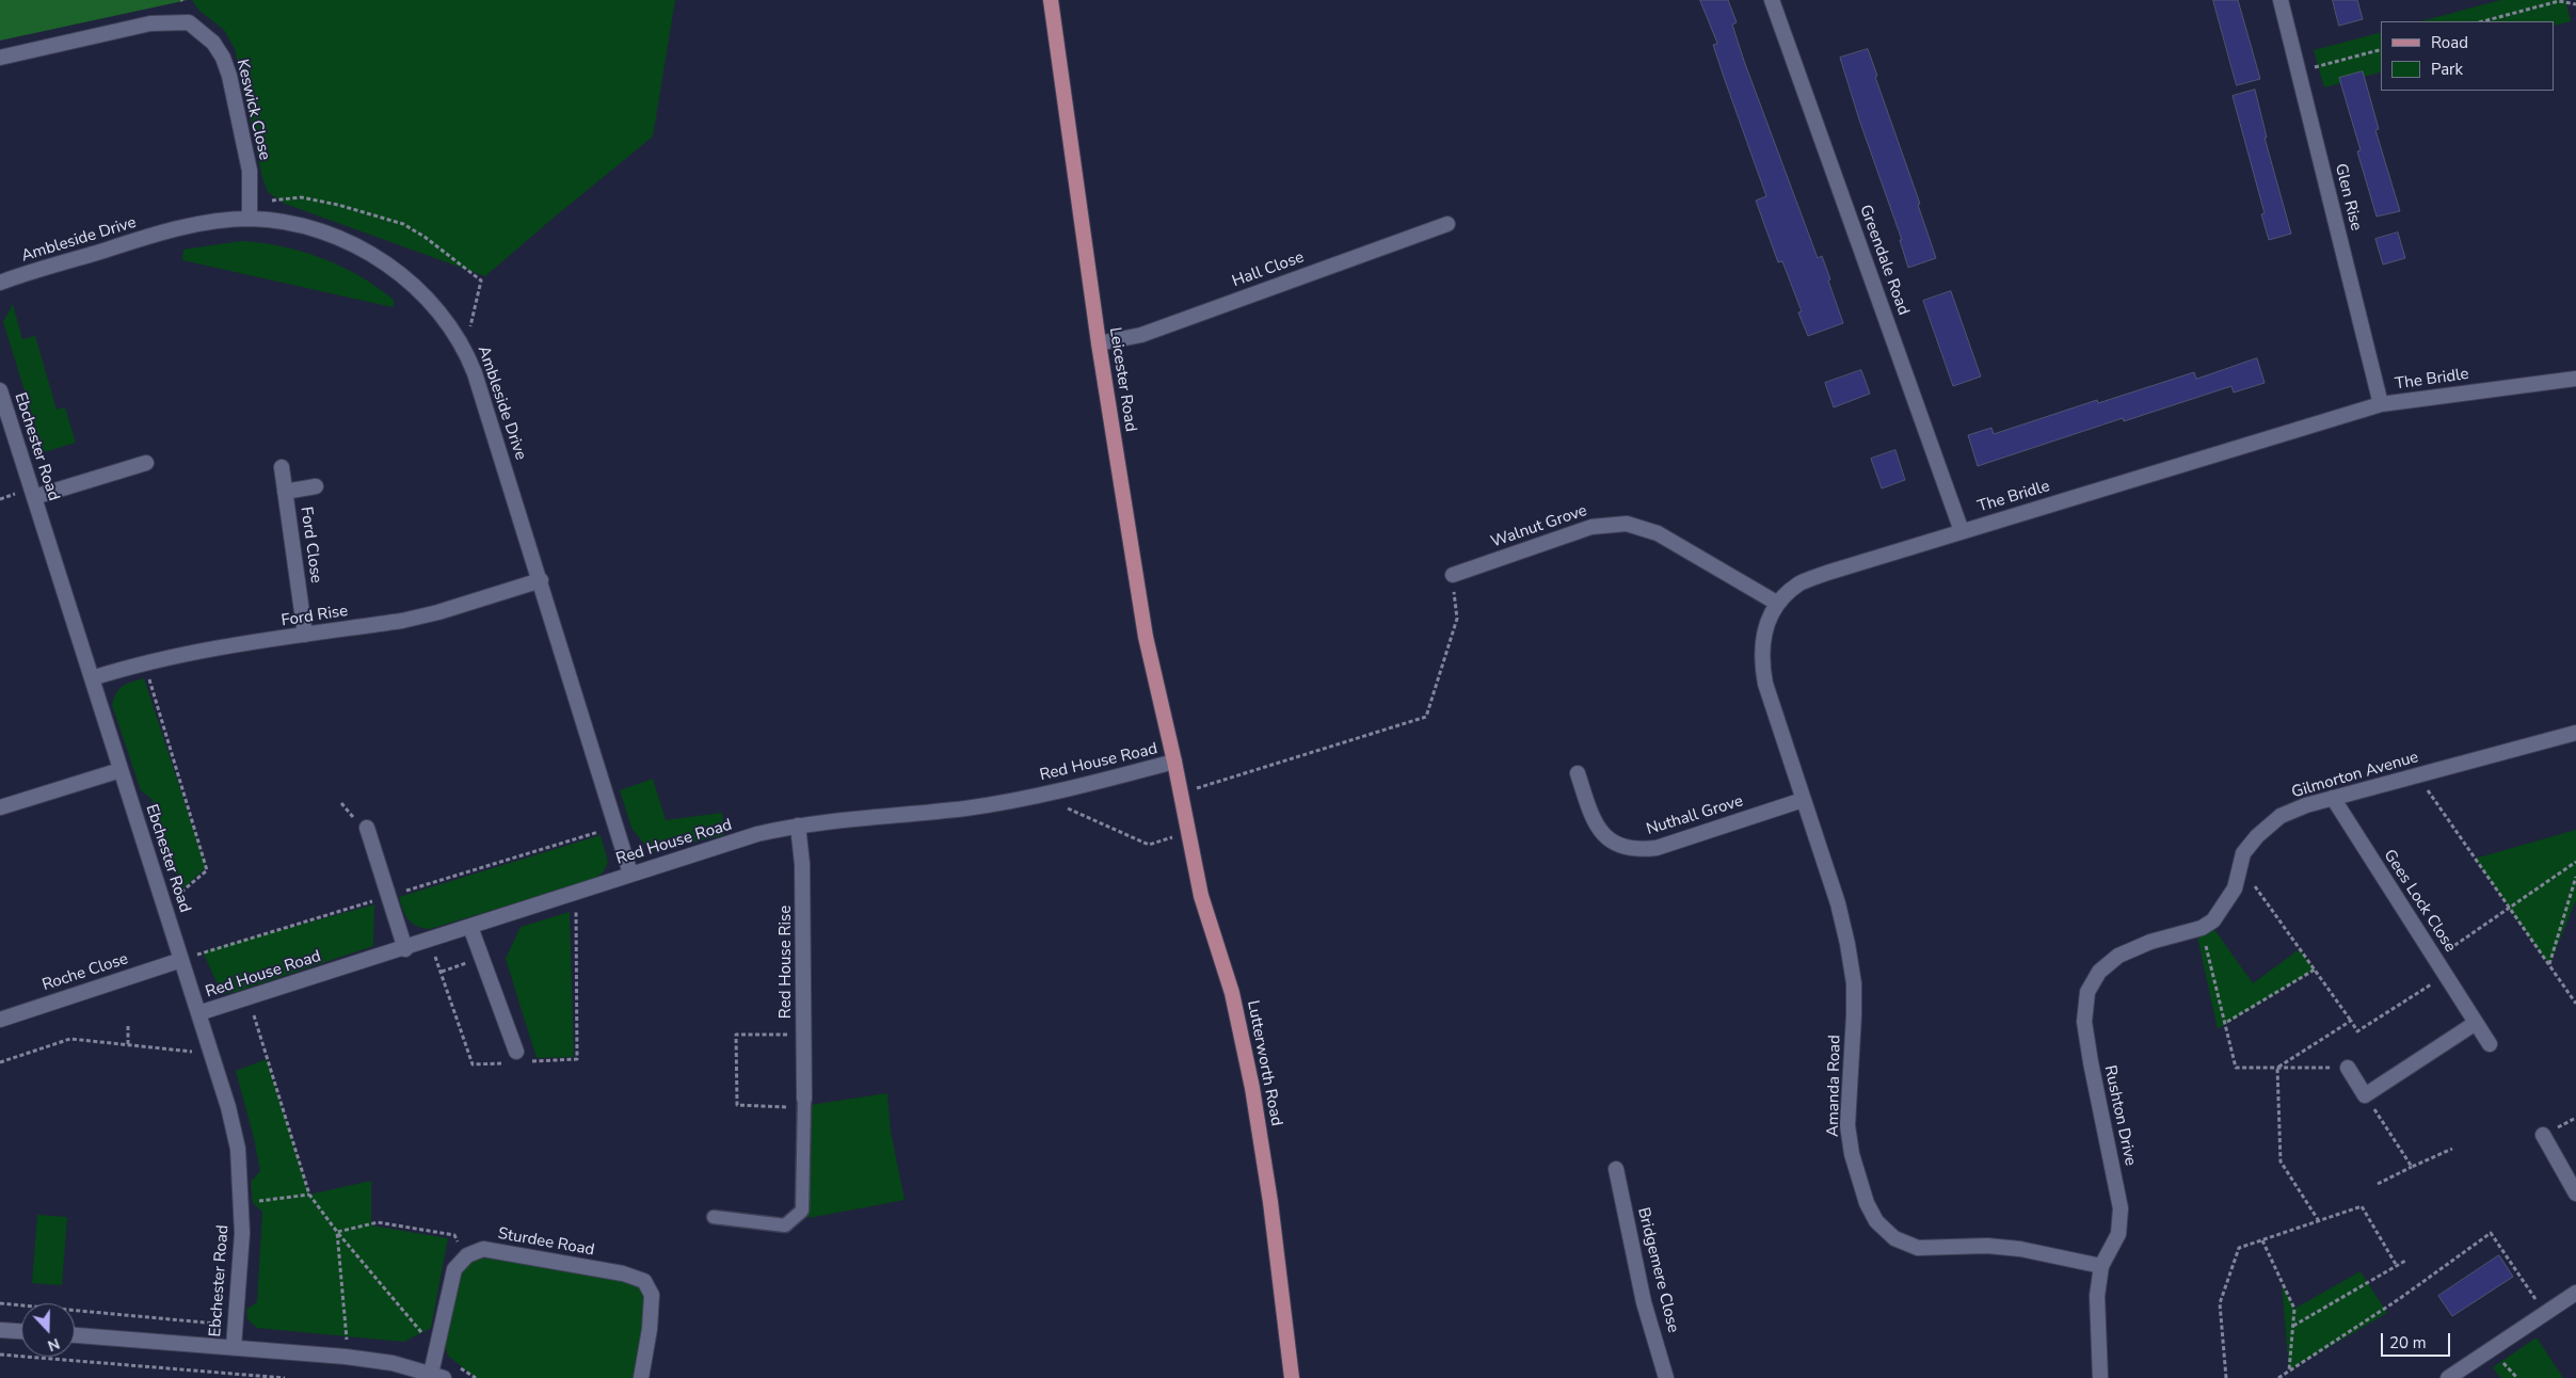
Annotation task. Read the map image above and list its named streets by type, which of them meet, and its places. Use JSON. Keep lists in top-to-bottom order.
{
  "streets": {
    "main road": ["Leicester Road", "Lutterworth Road"],
    "street": [
      "Keswick Close",
      "Glen Rise",
      "Ambleside Drive",
      "Greendale Road",
      "Hall Close",
      "The Bridle",
      "Ebchester Road",
      "Walnut Grove",
      "Ford Close",
      "Ford Rise",
      "Red House Road",
      "Gilmorton Avenue",
      "Nuthall Grove",
      "Gees Lock Close",
      "Red House Rise",
      "Roche Close",
      "Amanda Road",
      "Rushton Drive",
      "Sturdee Road",
      "Bridgemere Close"
    ]
  },
  "crossings": [
    ["Keswick Close", "Ambleside Drive"],
    ["Glen Rise", "The Bridle"],
    ["Ambleside Drive", "Ford Rise"],
    ["Ambleside Drive", "Red House Road"],
    ["Greendale Road", "The Bridle"],
    ["Hall Close", "Leicester Road"],
    ["Leicester Road", "Red House Road"],
    ["Leicester Road", "Lutterworth Road"],
    ["The Bridle", "Walnut Grove"],
    ["The Bridle", "Nuthall Grove"],
    ["The Bridle", "Amanda Road"],
    ["Ebchester Road", "Ford Rise"],
    ["Ebchester Road", "Red House Road"],
    ["Ebchester Road", "Roche Close"],
    ["Ford Close", "Ford Rise"],
    ["Red House Road", "Red House Rise"],
    ["Red House Road", "Lutterworth Road"],
    ["Gilmorton Avenue", "Gees Lock Close"],
    ["Gilmorton Avenue", "Rushton Drive"],
    ["Amanda Road", "Rushton Drive"]
  ],
  "legend": ["Road", "Park"],
  "scale_bar": "20 m",
  "north": "bottom"
}
